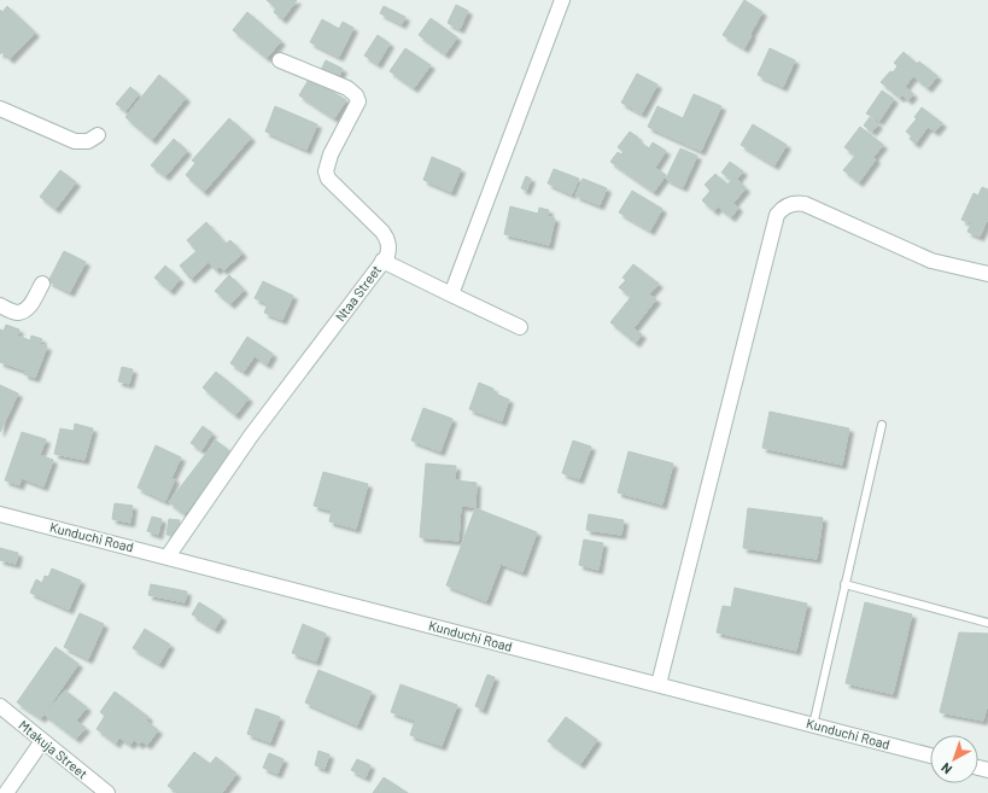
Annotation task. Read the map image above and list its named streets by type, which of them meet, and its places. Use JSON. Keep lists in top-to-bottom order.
{
  "streets": {
    "street": ["Ntaa Street", "Kunduchi Road", "Mtakuja Street"]
  },
  "crossings": [
    ["Ntaa Street", "Kunduchi Road"]
  ],
  "north": "bottom left"
}
